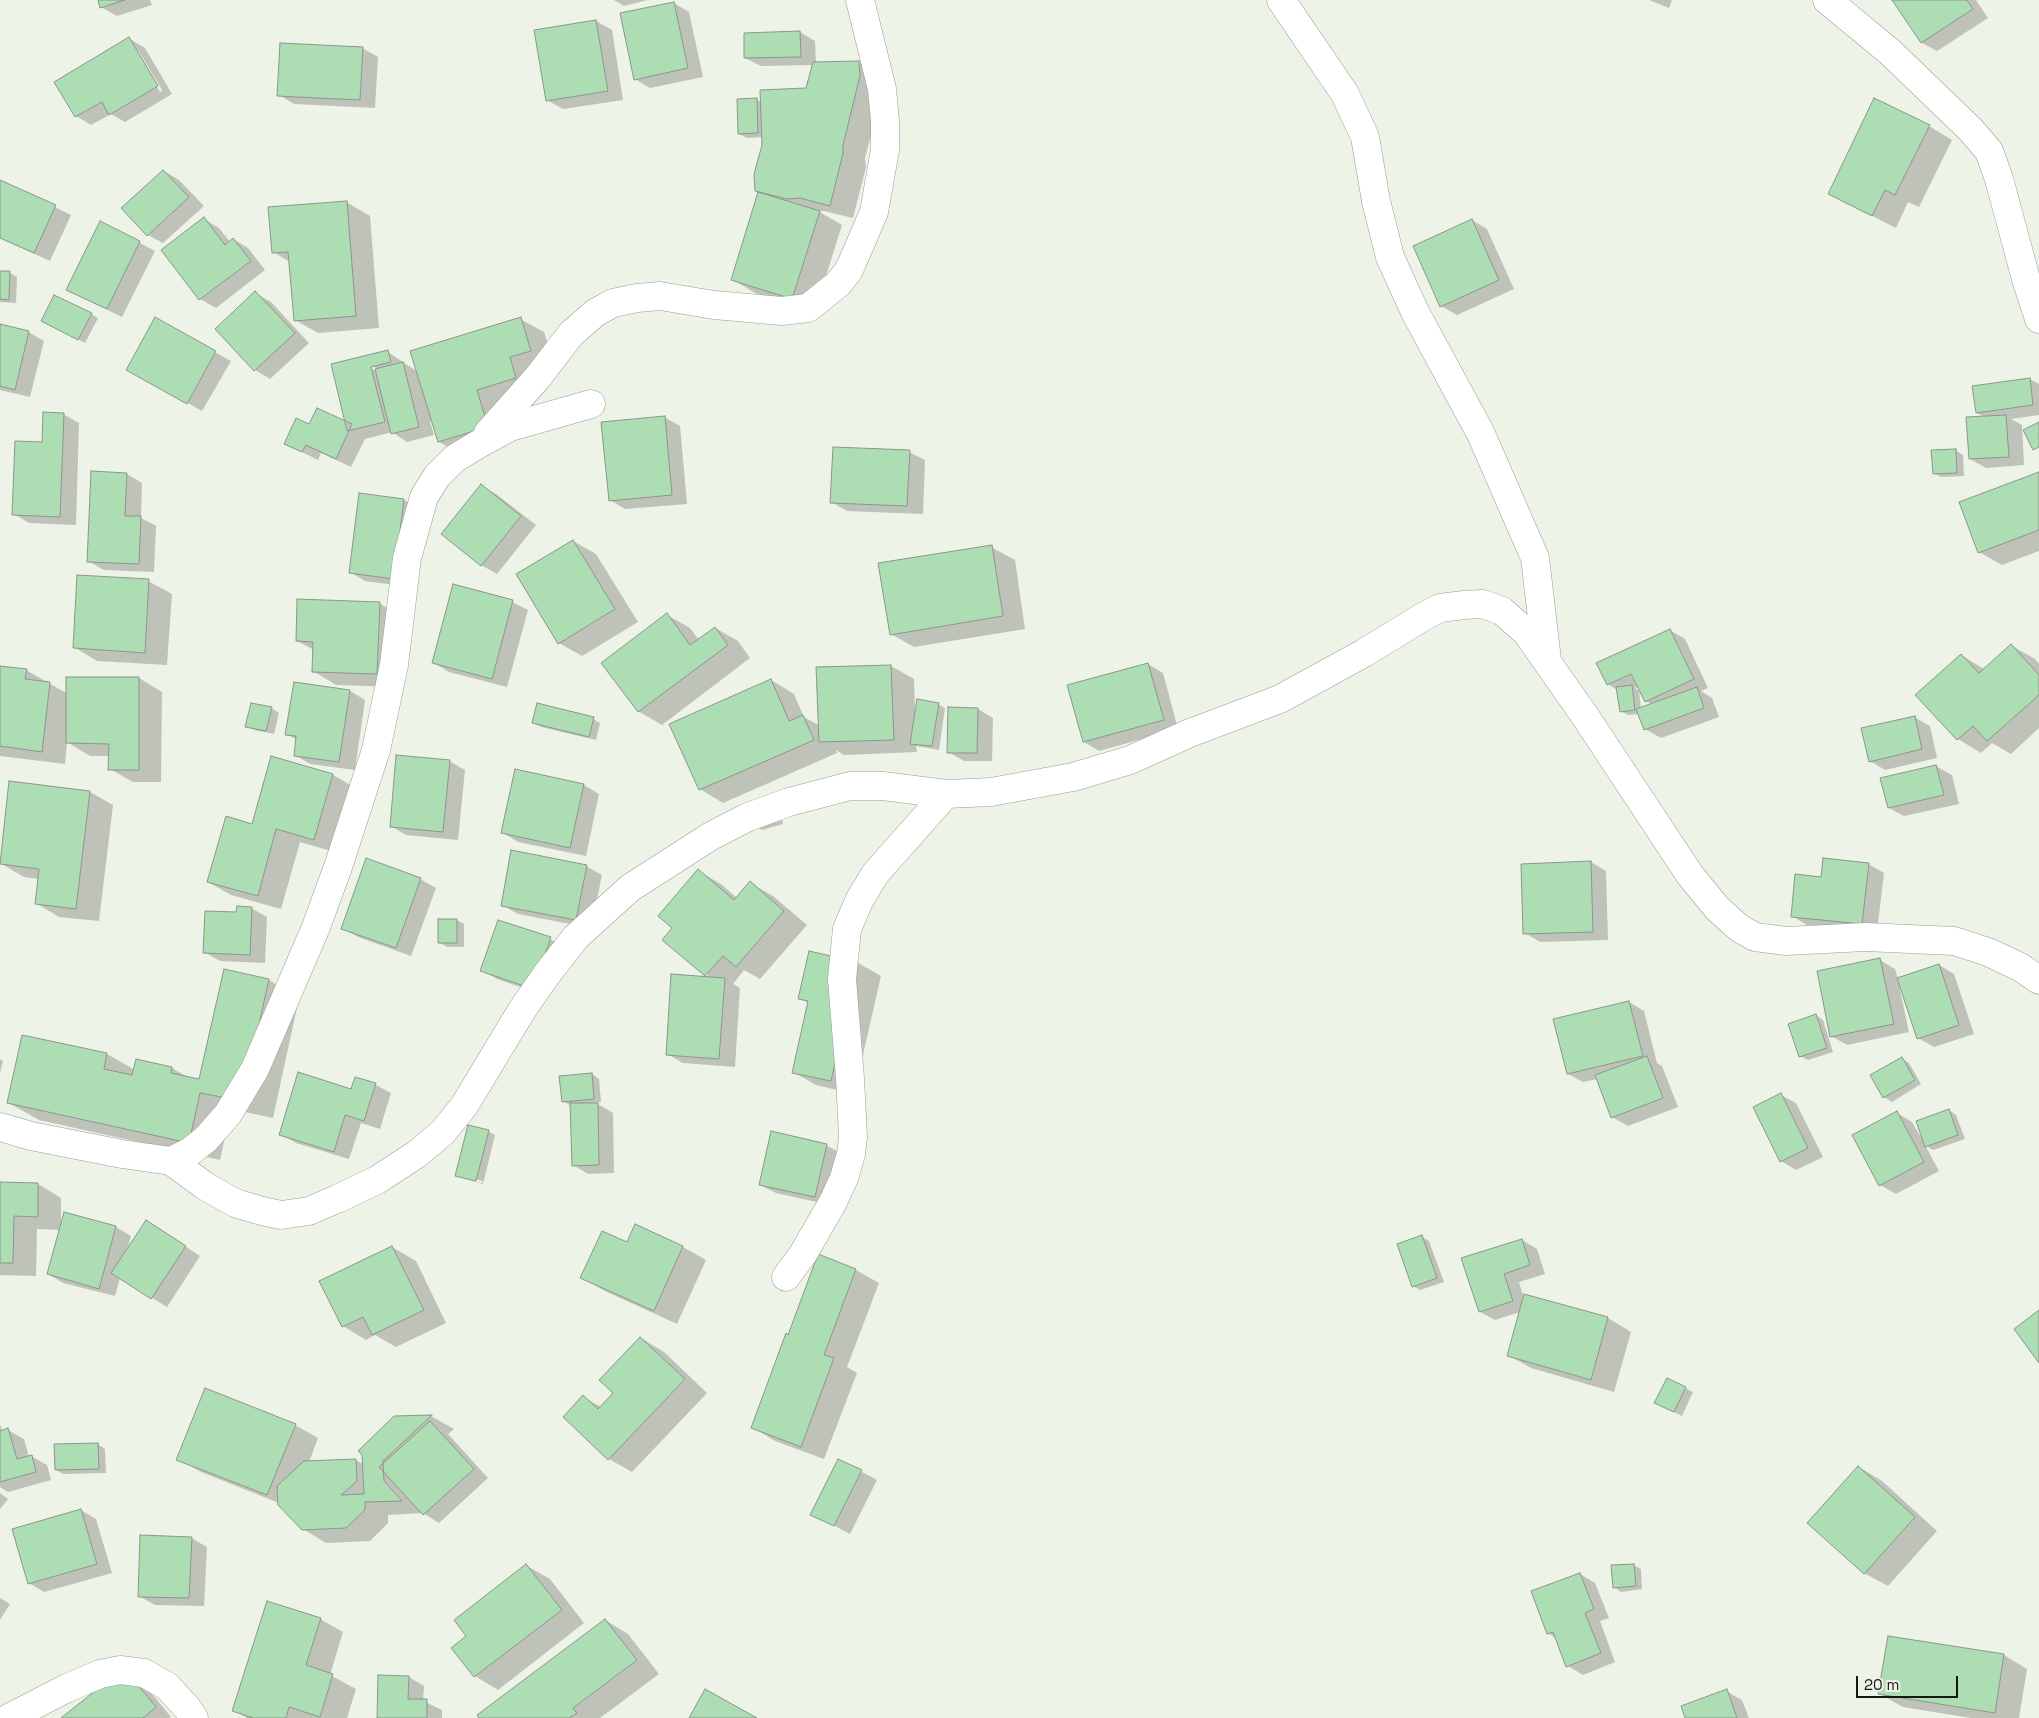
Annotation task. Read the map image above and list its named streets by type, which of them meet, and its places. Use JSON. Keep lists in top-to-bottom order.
{
  "scale_bar": "20 m"
}
